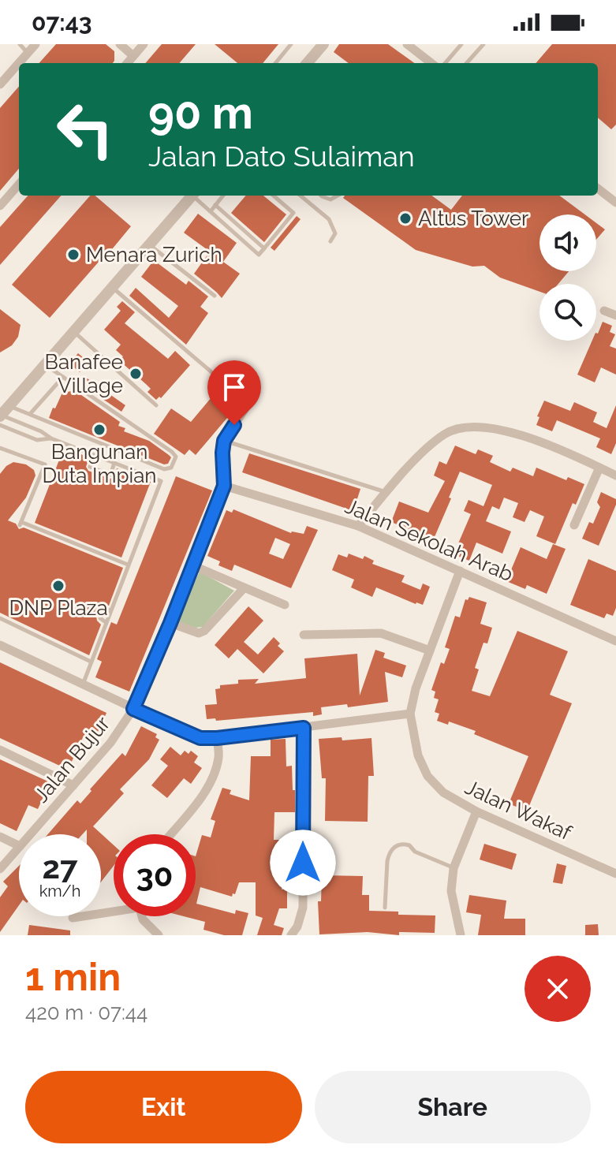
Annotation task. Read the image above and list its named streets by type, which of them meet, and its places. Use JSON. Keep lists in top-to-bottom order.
{
  "streets": {
    "street": ["Jalan Sekolah Arab", "Jalan Bujur", "Jalan Wakaf"]
  },
  "crossings": [
    ["Jalan Sekolah Arab", "Jalan Bujur"],
    ["Jalan Sekolah Arab", "Jalan Wakaf"]
  ],
  "places": [
    "Altus Tower",
    "Menara Zurich",
    "Banafee Village",
    "Bangunan Duta Impian",
    "DNP Plaza"
  ],
  "page": {
    "status": "07:43",
    "turn": ["90 m", "Jalan Dato Sulaiman"],
    "speed": "27 km/h",
    "limit": "30",
    "heading": ["1 min", "420 m · 07:44"],
    "buttons": ["Exit", "Share"]
  }
}
